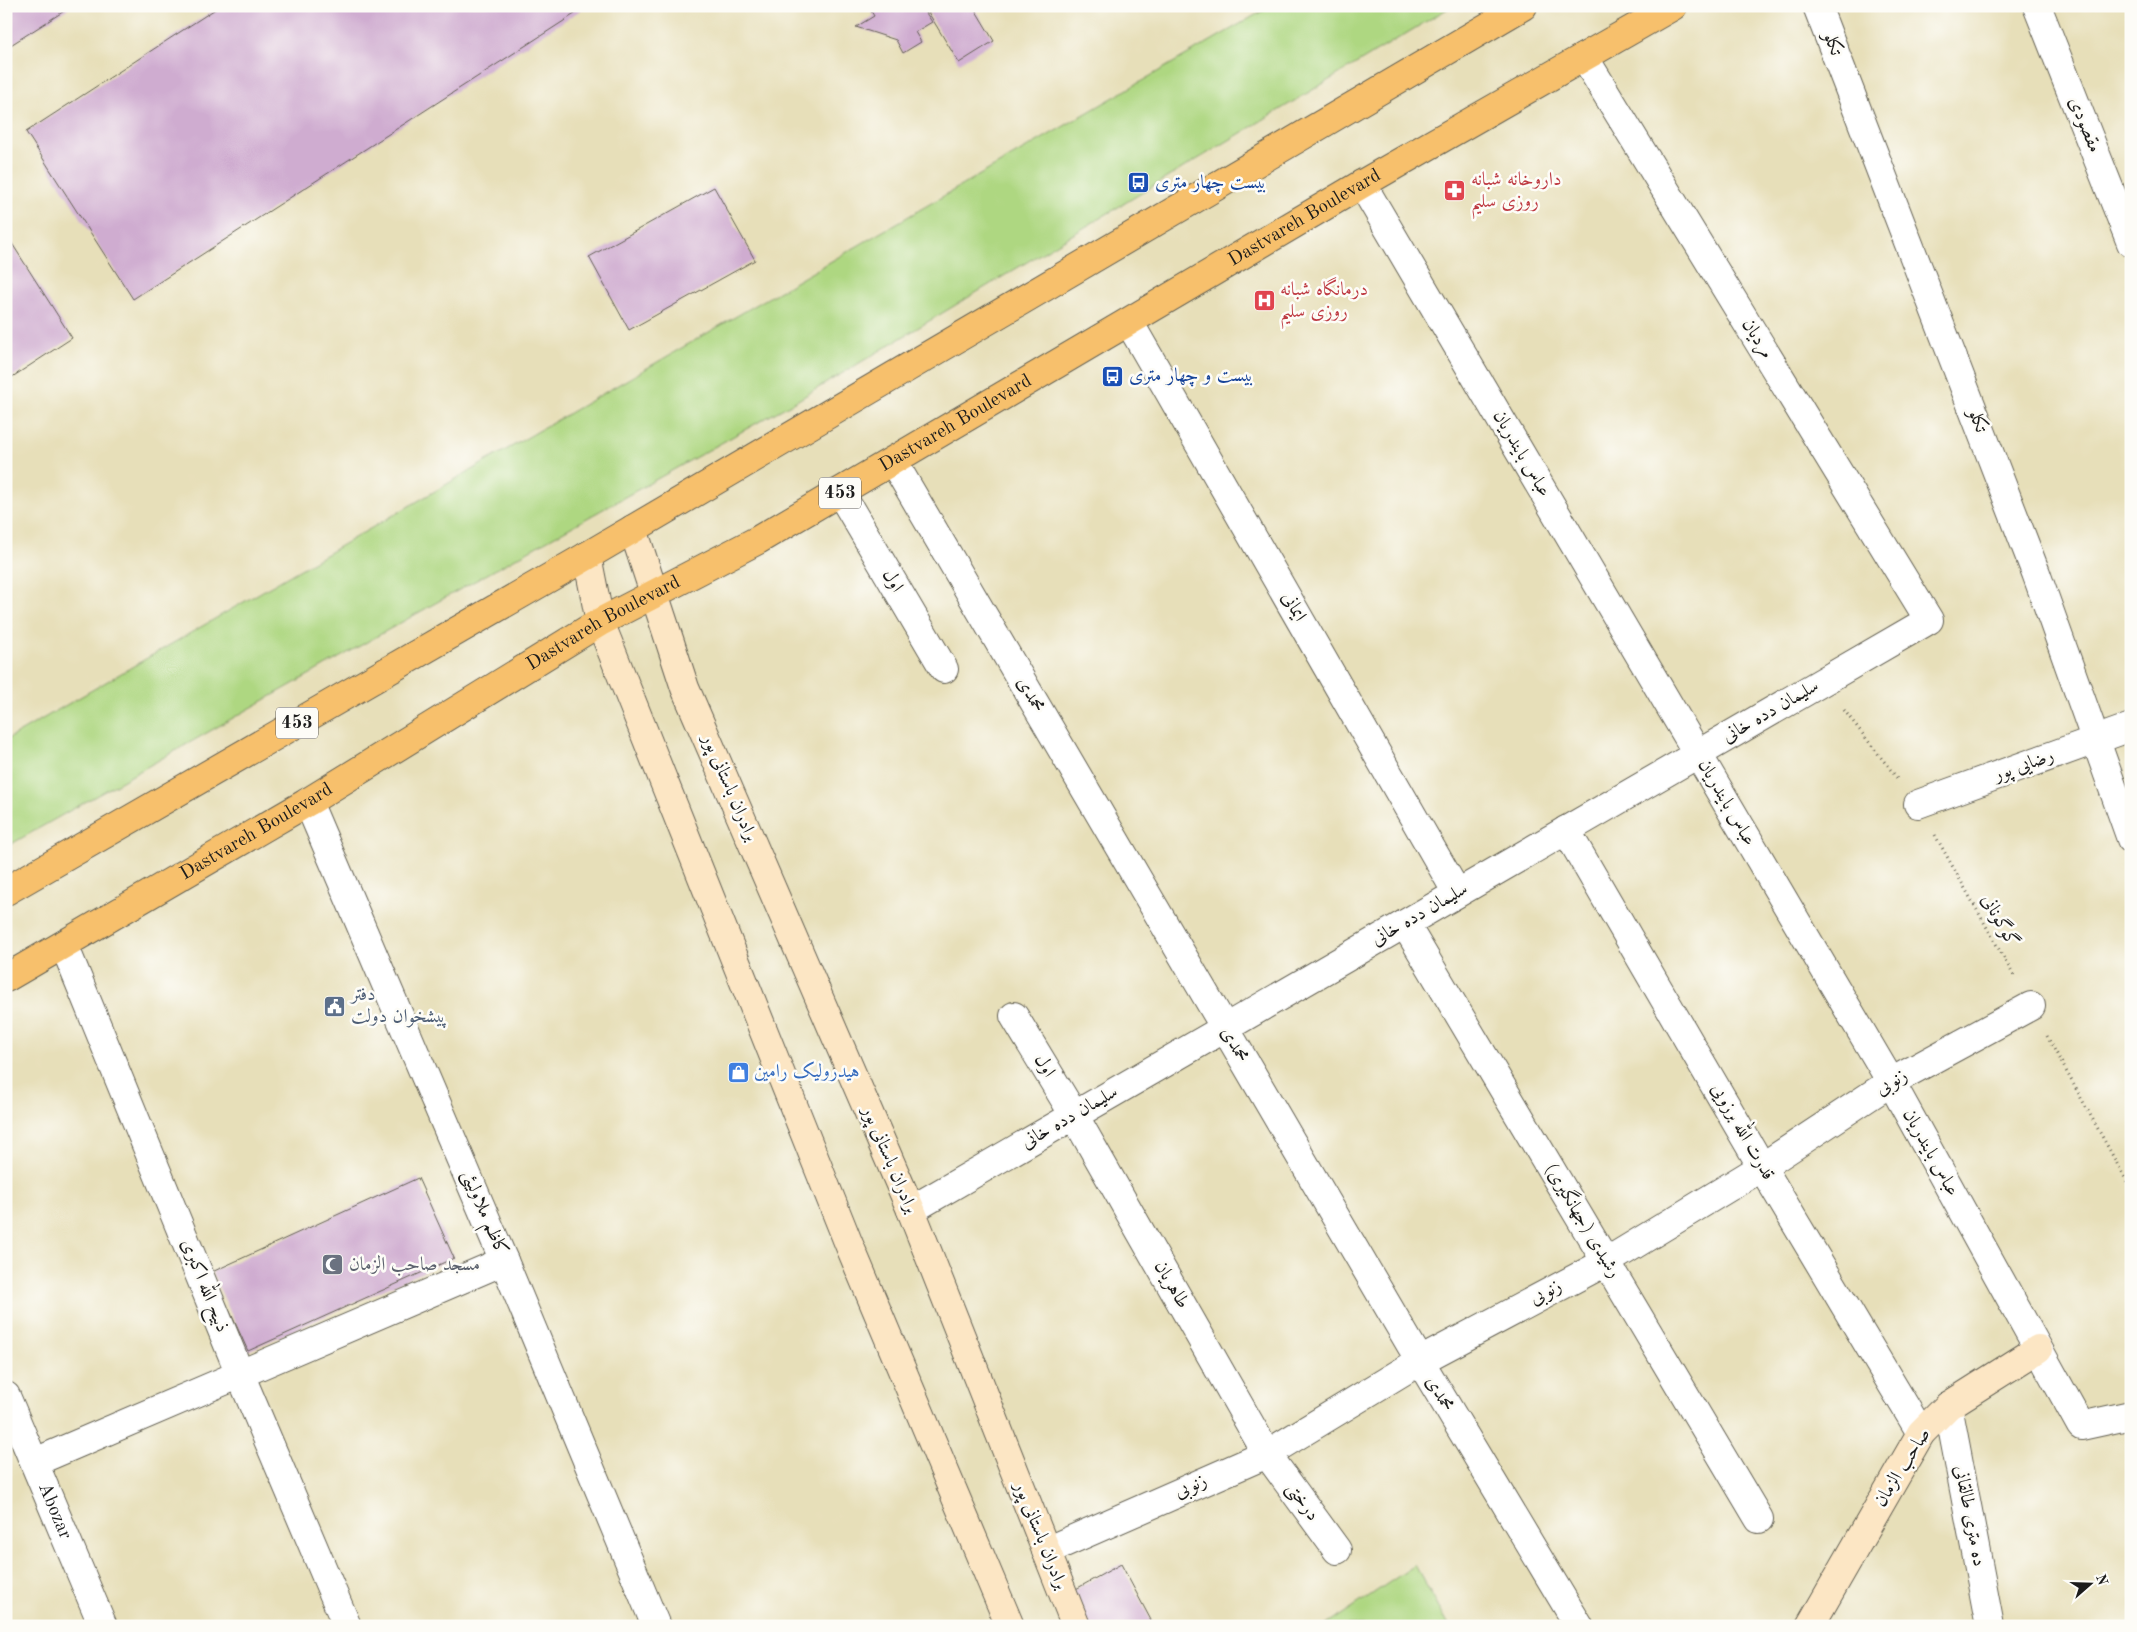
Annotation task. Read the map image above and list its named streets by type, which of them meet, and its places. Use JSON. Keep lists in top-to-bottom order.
{
  "streets": {
    "main road": ["Dastvareh Boulevard", "453"],
    "street": [
      "تکلو",
      "مقصودی",
      "مردیان",
      "عباس بایندریان",
      "اول",
      "ایمانی",
      "محمدی",
      "سلیمان دده خانی",
      "رضایی پور",
      "برادران باستانی پور",
      "زنوبی",
      "قدرت الله برزویی",
      "کاظم ملاولیئی",
      "رشیدی (جهانگیری)",
      "طاهریان",
      "ذبیح الله اکبری",
      "صاحب الزمان",
      "درختی",
      "Abozar",
      "ده متری طالقانی"
    ],
    "path": ["گوگونانی"]
  },
  "crossings": [
    ["تکلو", "رضایی پور"],
    ["Dastvareh Boulevard", "مردیان"],
    ["Dastvareh Boulevard", "عباس بایندریان"],
    ["Dastvareh Boulevard", "اول"],
    ["Dastvareh Boulevard", "ایمانی"],
    ["Dastvareh Boulevard", "محمدی"],
    ["Dastvareh Boulevard", "برادران باستانی پور"],
    ["Dastvareh Boulevard", "کاظم ملاولیئی"],
    ["Dastvareh Boulevard", "ذبیح الله اکبری"],
    ["مردیان", "سلیمان دده خانی"],
    ["عباس بایندریان", "سلیمان دده خانی"],
    ["عباس بایندریان", "زنوبی"],
    ["عباس بایندریان", "صاحب الزمان"],
    ["453", "برادران باستانی پور"],
    ["اول", "سلیمان دده خانی"],
    ["اول", "طاهریان"],
    ["ایمانی", "سلیمان دده خانی"],
    ["محمدی", "سلیمان دده خانی"],
    ["محمدی", "زنوبی"],
    ["سلیمان دده خانی", "برادران باستانی پور"],
    ["سلیمان دده خانی", "گوگونانی"],
    ["سلیمان دده خانی", "قدرت الله برزویی"],
    ["سلیمان دده خانی", "رشیدی (جهانگیری)"],
    ["سلیمان دده خانی", "طاهریان"],
    ["رضایی پور", "گوگونانی"],
    ["برادران باستانی پور", "زنوبی"],
    ["گوگونانی", "زنوبی"],
    ["زنوبی", "قدرت الله برزویی"],
    ["زنوبی", "رشیدی (جهانگیری)"],
    ["زنوبی", "طاهریان"],
    ["زنوبی", "درختی"],
    ["قدرت الله برزویی", "صاحب الزمان"],
    ["طاهریان", "درختی"],
    ["صاحب الزمان", "ده متری طالقانی"]
  ],
  "places": {
    "bus stop": ["بیست چهار متری", "بیست و چهار متری"],
    "pharmacy": ["داروخانه شبانه روزی سلیم"],
    "hospital": ["درمانگاه شبانه روزی سلیم"],
    "public building": ["دفتر پیشخوان دولت"],
    "shop": ["هیدرولیک رامین"],
    "mosque": ["مسجد صاحب الزمان"]
  },
  "north": "right"
}
